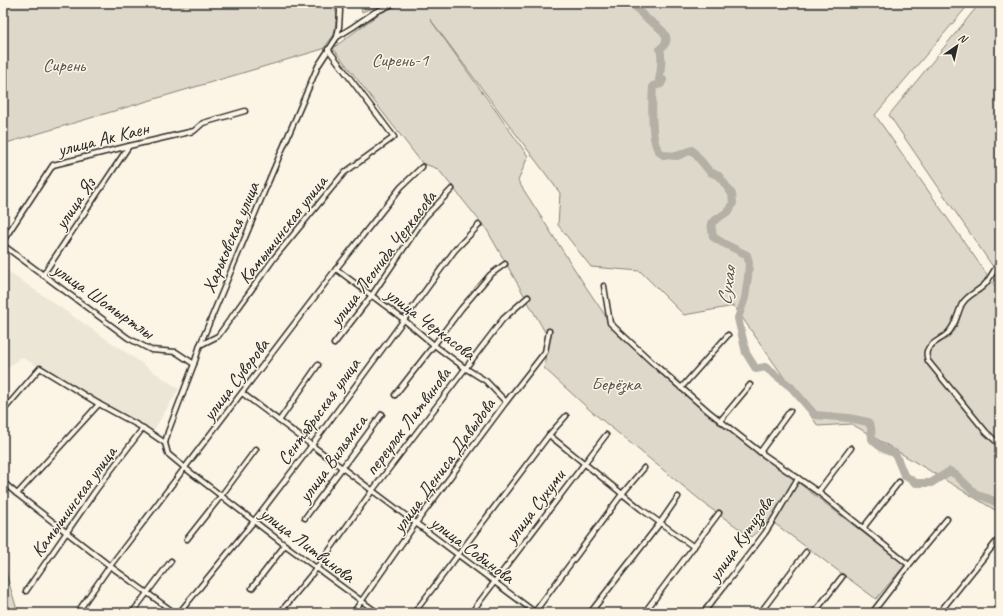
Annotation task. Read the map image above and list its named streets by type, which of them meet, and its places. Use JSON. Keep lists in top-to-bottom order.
{
  "streets": {
    "street": [
      "улица Ак Каен",
      "улица Яз",
      "Камышинская улица",
      "Харьковская улица",
      "улица Леонида Черкасова",
      "улица Шомыртлы",
      "улица Черкасова",
      "улица Суворова",
      "Сентябрьская улица",
      "переулок Литвинова",
      "улица Вильямса",
      "улица Дениса Давыдова",
      "улица Сухуми",
      "улица Кутузова",
      "улица Литвинова",
      "улица Собинова"
    ]
  },
  "crossings": [
    ["улица Ак Каен", "улица Яз"],
    ["улица Яз", "улица Шомыртлы"],
    ["Камышинская улица", "Харьковская улица"],
    ["Харьковская улица", "улица Шомыртлы"],
    ["Харьковская улица", "улица Литвинова"],
    ["улица Леонида Черкасова", "улица Черкасова"],
    ["улица Черкасова", "улица Суворова"],
    ["улица Черкасова", "Сентябрьская улица"],
    ["улица Черкасова", "переулок Литвинова"],
    ["улица Черкасова", "улица Дениса Давыдова"],
    ["улица Суворова", "улица Литвинова"],
    ["улица Суворова", "улица Собинова"],
    ["Сентябрьская улица", "улица Литвинова"],
    ["Сентябрьская улица", "улица Собинова"],
    ["переулок Литвинова", "улица Литвинова"],
    ["переулок Литвинова", "улица Собинова"],
    ["улица Вильямса", "улица Собинова"],
    ["улица Дениса Давыдова", "улица Литвинова"],
    ["улица Дениса Давыдова", "улица Собинова"],
    ["улица Сухуми", "улица Собинова"]
  ],
  "water": ["Сухая"],
  "parks": ["Сирень-1", "Сирень", "Берёзка"],
  "north": "top right"
}
